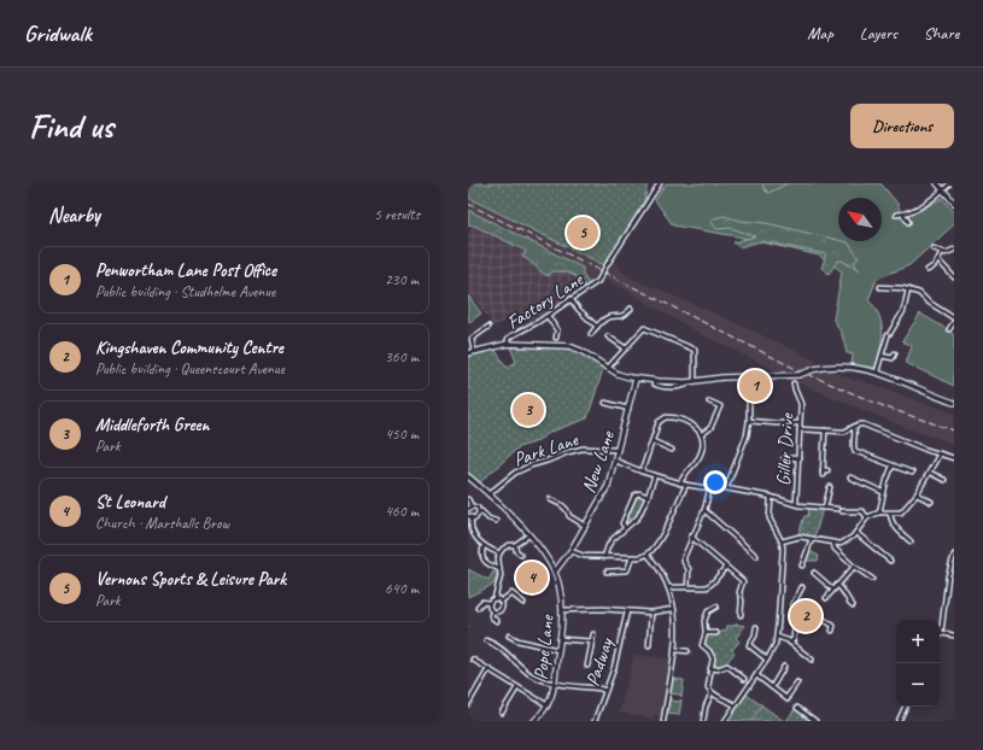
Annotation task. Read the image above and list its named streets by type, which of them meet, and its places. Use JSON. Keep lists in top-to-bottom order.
{
  "streets": {
    "street": [
      "Factory Lane",
      "Park Lane",
      "Giller Drive",
      "New Lane",
      "Pope Lane",
      "Padway"
    ]
  },
  "crossings": [
    ["Park Lane", "New Lane"],
    ["New Lane", "Pope Lane"]
  ],
  "north": "top left",
  "page": {
    "header": "Gridwalk",
    "nav": ["Map", "Layers", "Share"],
    "buttons": "Directions",
    "title": "Find us",
    "heading": ["Nearby", "5 results"],
    "pins": [
      "5",
      "1",
      "3",
      "4",
      "2"
    ],
    "list": [
      {
        "mark": "1",
        "name": "Penwortham Lane Post Office",
        "note": "Public building · Studholme Avenue",
        "value": "230 m"
      },
      {
        "mark": "2",
        "name": "Kingshaven Community Centre",
        "note": "Public building · Queenscourt Avenue",
        "value": "360 m"
      },
      {
        "mark": "3",
        "name": "Middleforth Green",
        "note": "Park",
        "value": "450 m"
      },
      {
        "mark": "4",
        "name": "St Leonard",
        "note": "Church · Marshalls Brow",
        "value": "460 m"
      },
      {
        "mark": "5",
        "name": "Vernons Sports & Leisure Park",
        "note": "Park",
        "value": "640 m"
      }
    ],
    "map_buttons": ["+", "−"]
  }
}
